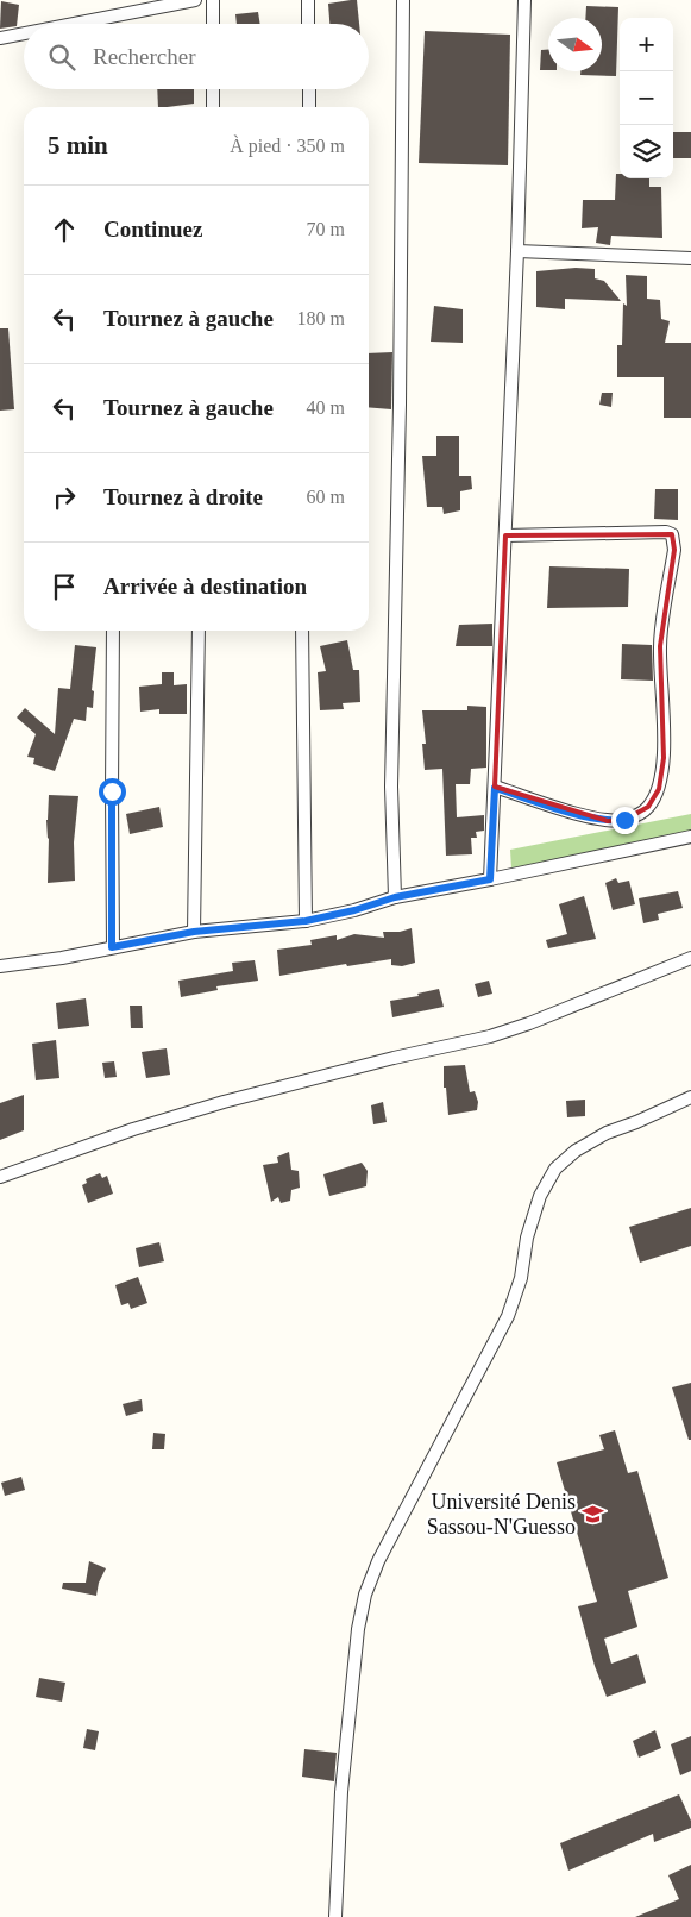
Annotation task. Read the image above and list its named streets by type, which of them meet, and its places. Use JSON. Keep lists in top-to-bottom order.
{
  "places": {
    "school or university": ["Université Denis Sassou-N'Guesso"]
  },
  "north": "right",
  "page": {
    "map_buttons": ["+", "−"],
    "search": "Rechercher",
    "heading": ["5 min", "À pied · 350 m"],
    "list": [
      ["Continuez", "70 m"],
      ["Tournez à gauche", "180 m"],
      ["Tournez à gauche", "40 m"],
      ["Tournez à droite", "60 m"],
      "Arrivée à destination"
    ]
  }
}
